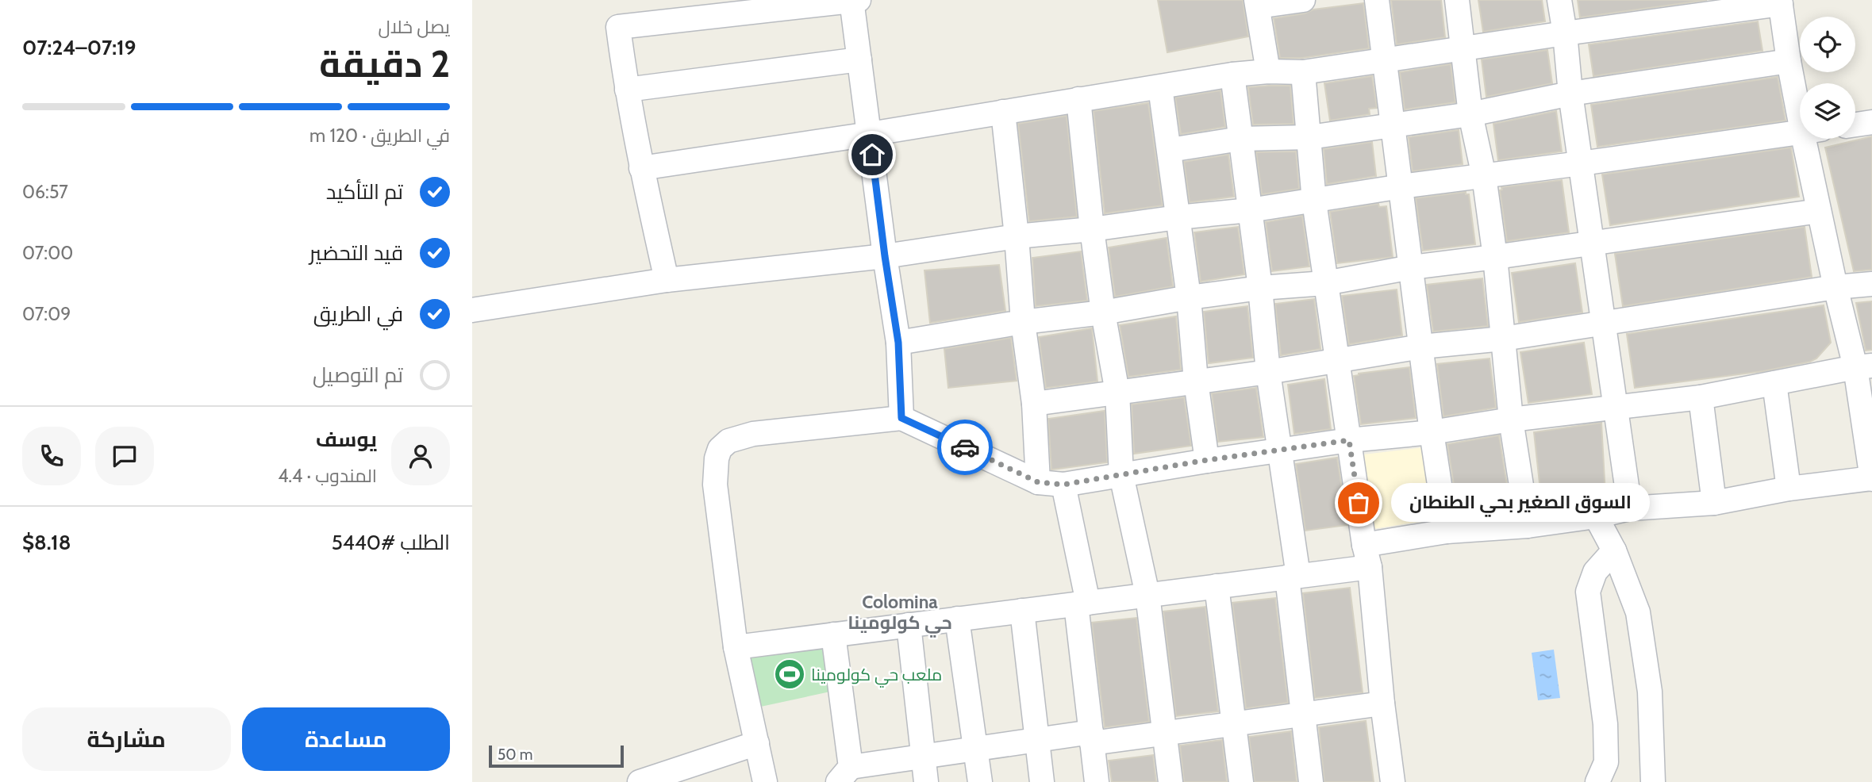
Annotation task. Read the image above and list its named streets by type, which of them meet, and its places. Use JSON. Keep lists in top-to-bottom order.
{
  "districts": ["Colomina حي كولومينا"],
  "places": {
    "other": ["السوق الصغير بحي الطنطان"],
    "sports": ["ملعب حي كولومينا"]
  },
  "scale_bar": "50 m",
  "page": {
    "heading": ["2 دقيقة", "يصل خلال", "07:19–07:24"],
    "panel": [
      "يوسف",
      "المندوب · 4.4",
      "الطلب #5440",
      "$8.18"
    ],
    "bar": "في الطريق · 120 m",
    "list": [
      ["تم التأكيد", "06:57"],
      ["قيد التحضير", "07:00"],
      ["في الطريق", "07:09"],
      "تم التوصيل"
    ],
    "bubble": "السوق الصغير بحي الطنطان",
    "buttons": ["مساعدة", "مشاركة"],
    "scale": "50 m"
  }
}
